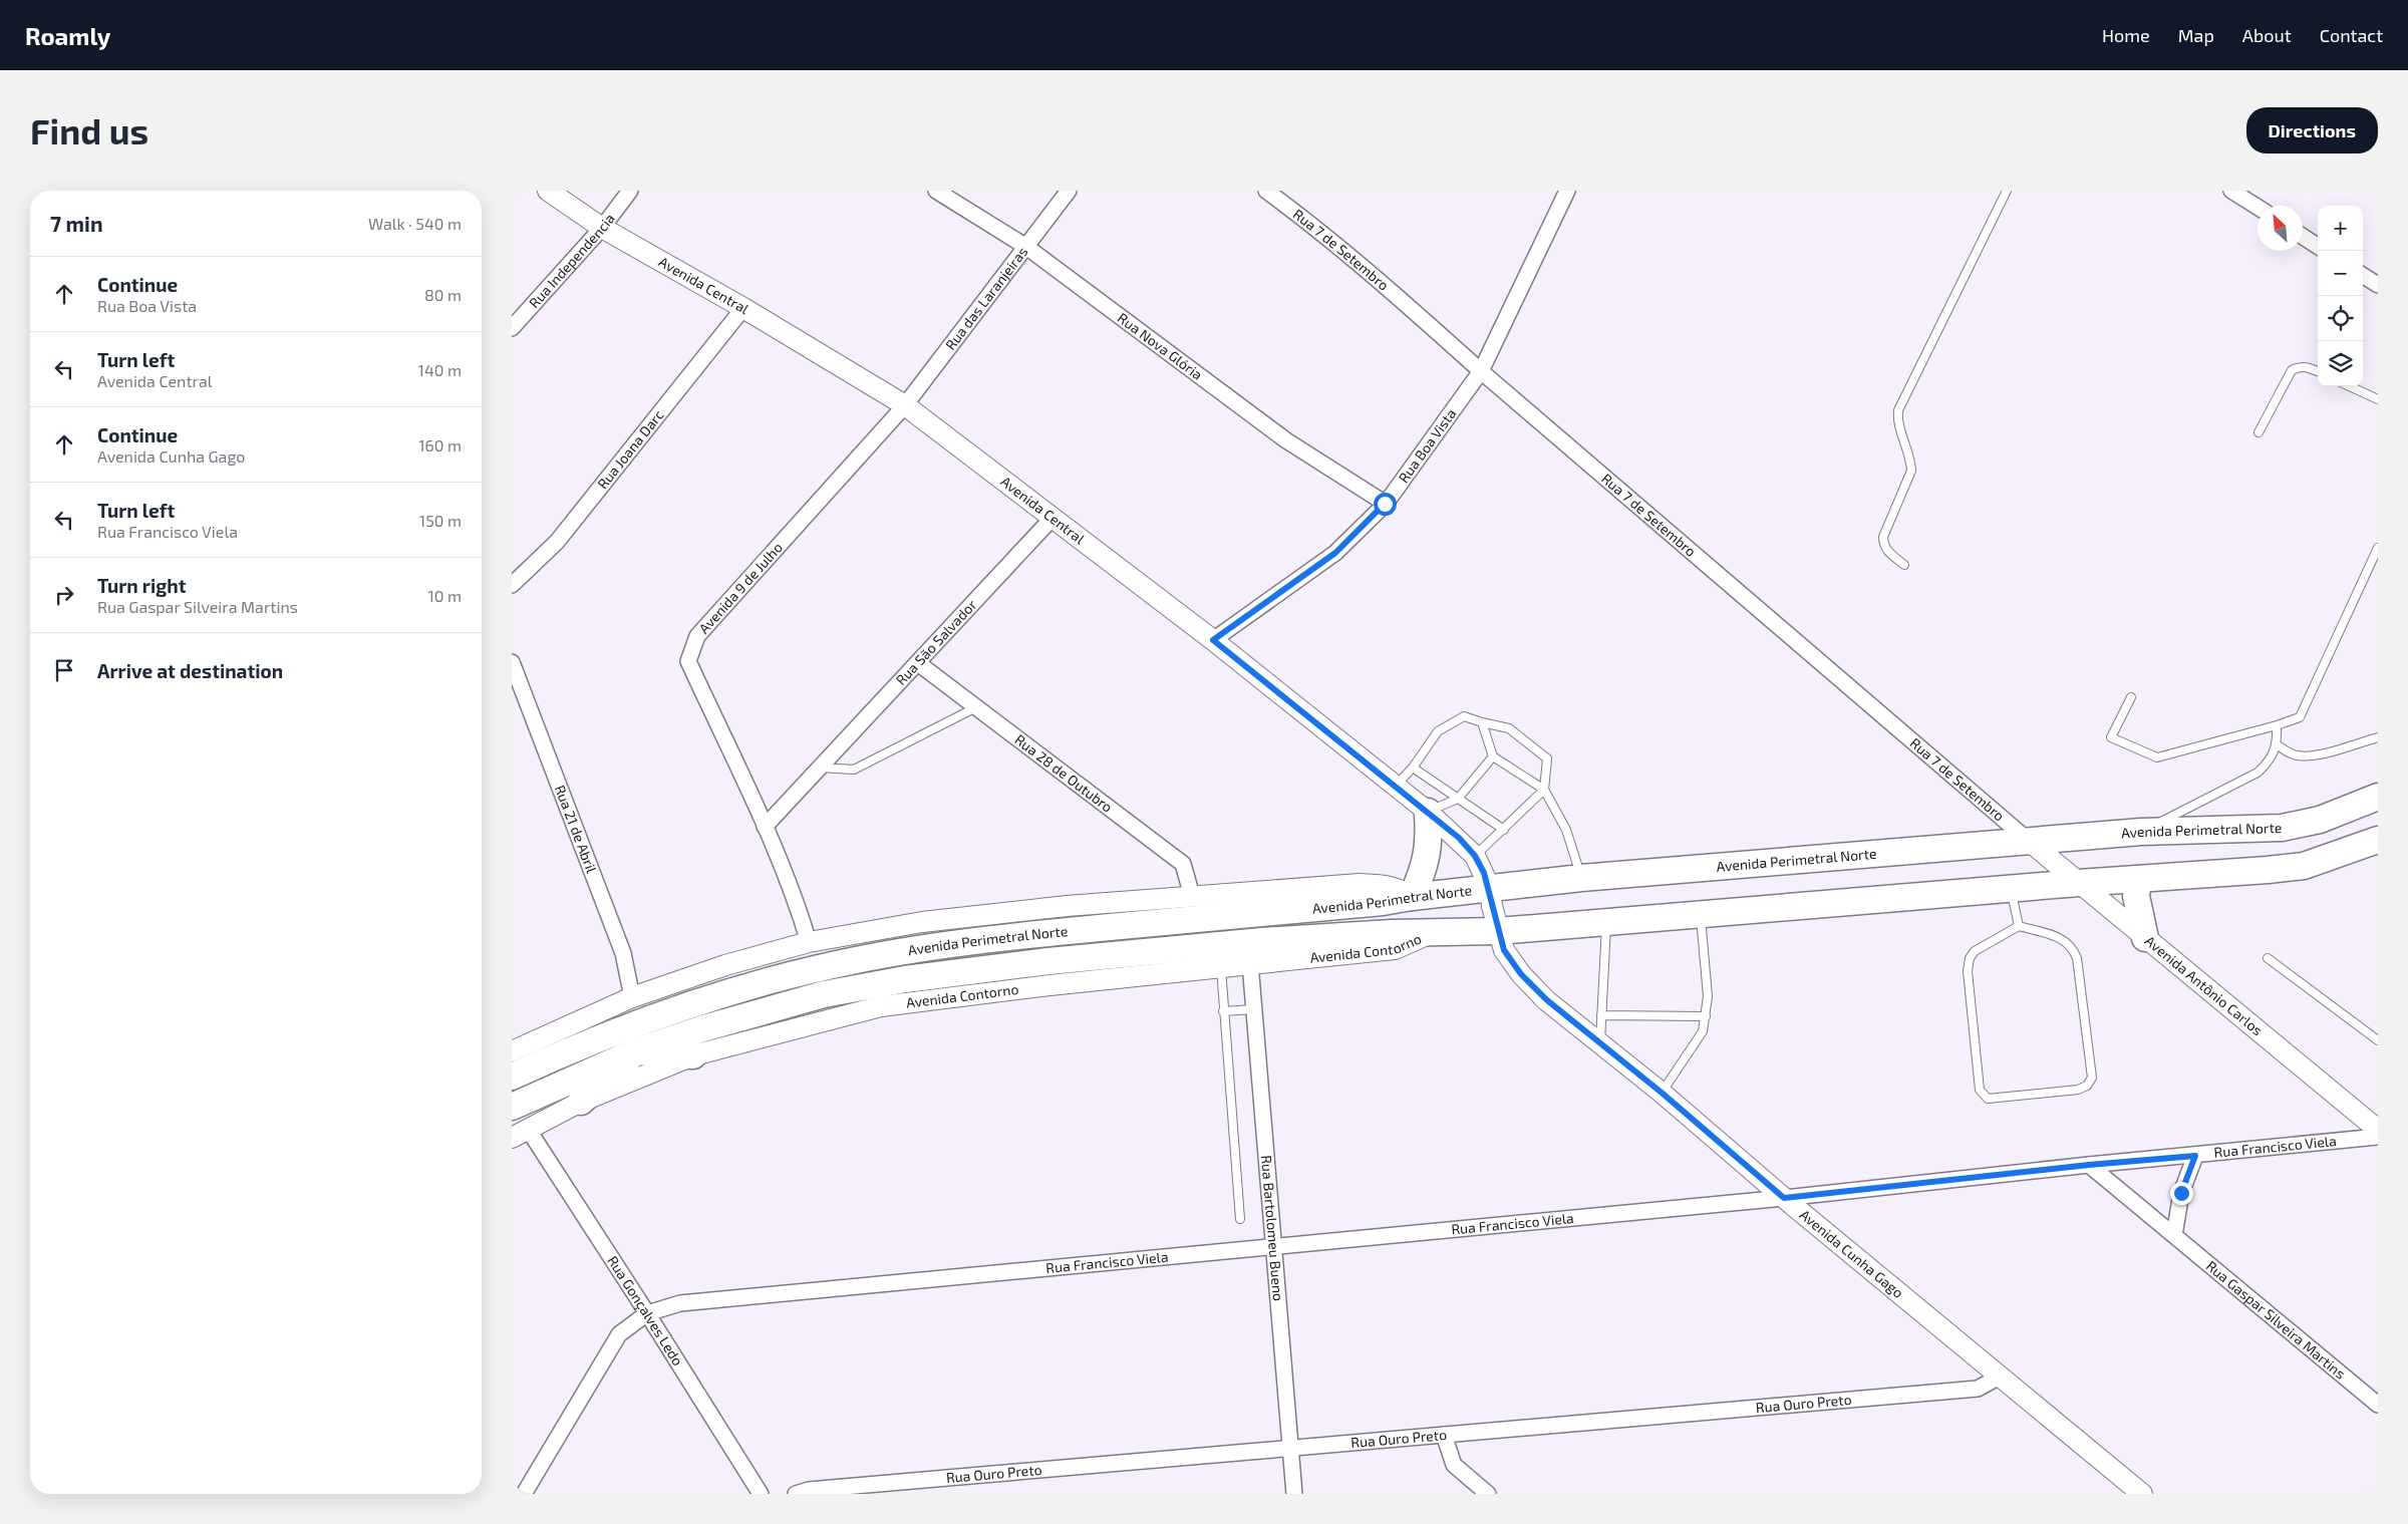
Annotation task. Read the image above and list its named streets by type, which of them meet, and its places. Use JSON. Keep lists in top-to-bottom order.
{
  "streets": {
    "highway": ["Avenida Perimetral Norte"],
    "street": [
      "Rua 7 de Setembro",
      "Rua Independencia",
      "Avenida Central",
      "Rua das Laranjeiras",
      "Rua Nova Glória",
      "Rua Boa Vista",
      "Rua Joana Darc",
      "Avenida 9 de Julho",
      "Rua São Salvador",
      "Rua 28 de Outubro",
      "Rua 21 de Abril",
      "Avenida Contorno",
      "Avenida Antônio Carlos",
      "Rua Francisco Viela",
      "Rua Bartolomeu Bueno",
      "Avenida Cunha Gago",
      "Rua Gonçalves Ledo",
      "Rua Gaspar Silveira Martins",
      "Rua Ouro Preto"
    ]
  },
  "crossings": [
    ["Rua 7 de Setembro", "Rua Boa Vista"],
    ["Rua 7 de Setembro", "Avenida Perimetral Norte"],
    ["Rua 7 de Setembro", "Avenida Antônio Carlos"],
    ["Rua Independencia", "Avenida Central"],
    ["Avenida Central", "Rua das Laranjeiras"],
    ["Avenida Central", "Rua Boa Vista"],
    ["Avenida Central", "Rua Joana Darc"],
    ["Avenida Central", "Avenida 9 de Julho"],
    ["Avenida Central", "Rua São Salvador"],
    ["Avenida Central", "Avenida Perimetral Norte"],
    ["Avenida Central", "Avenida Cunha Gago"],
    ["Rua das Laranjeiras", "Rua Nova Glória"],
    ["Rua das Laranjeiras", "Avenida 9 de Julho"],
    ["Rua Nova Glória", "Rua Boa Vista"],
    ["Avenida 9 de Julho", "Rua São Salvador"],
    ["Rua São Salvador", "Rua 28 de Outubro"],
    ["Avenida Perimetral Norte", "Avenida Contorno"],
    ["Avenida Perimetral Norte", "Avenida Antônio Carlos"],
    ["Avenida Perimetral Norte", "Avenida Cunha Gago"],
    ["Avenida Contorno", "Rua Bartolomeu Bueno"],
    ["Avenida Contorno", "Rua Gonçalves Ledo"],
    ["Rua Francisco Viela", "Rua Bartolomeu Bueno"],
    ["Rua Francisco Viela", "Avenida Cunha Gago"],
    ["Rua Francisco Viela", "Rua Gonçalves Ledo"],
    ["Rua Francisco Viela", "Rua Gaspar Silveira Martins"],
    ["Rua Bartolomeu Bueno", "Rua Ouro Preto"],
    ["Avenida Cunha Gago", "Rua Ouro Preto"]
  ],
  "north": "top left",
  "page": {
    "header": "Roamly",
    "nav": [
      "Home",
      "Map",
      "About",
      "Contact"
    ],
    "buttons": "Directions",
    "title": "Find us",
    "heading": ["7 min", "Walk · 540 m"],
    "map_buttons": ["+", "−"],
    "list": [
      ["Continue", "Rua Boa Vista", "80 m"],
      ["Turn left", "Avenida Central", "140 m"],
      ["Continue", "Avenida Cunha Gago", "160 m"],
      ["Turn left", "Rua Francisco Viela", "150 m"],
      ["Turn right", "Rua Gaspar Silveira Martins", "10 m"],
      "Arrive at destination"
    ]
  }
}
